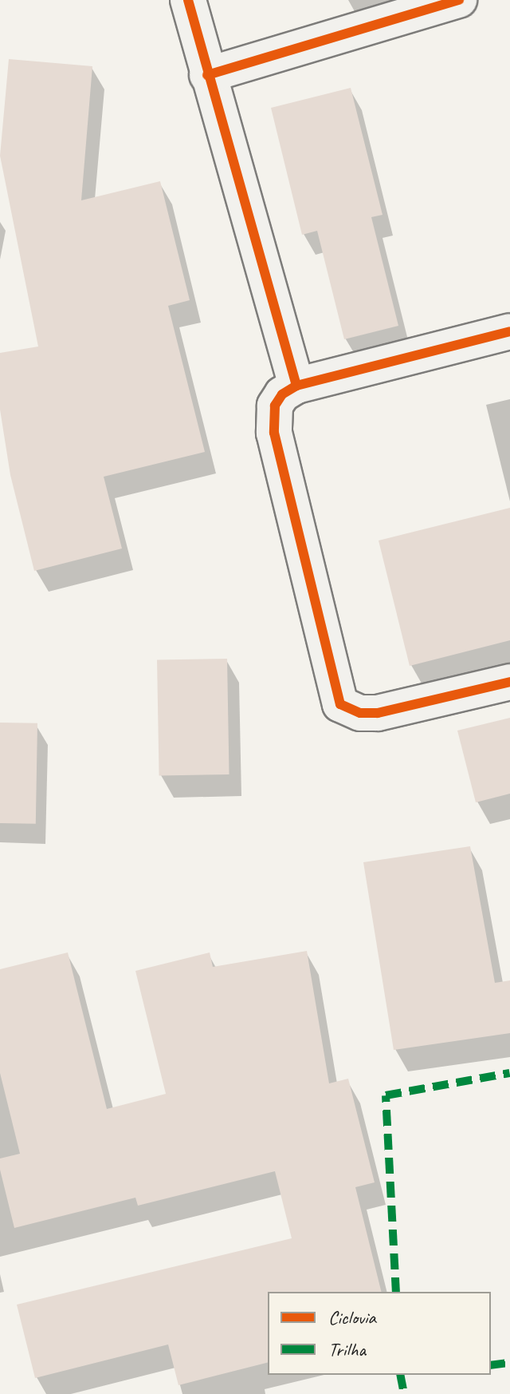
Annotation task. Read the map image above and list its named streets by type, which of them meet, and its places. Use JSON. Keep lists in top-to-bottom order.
{
  "legend": ["Ciclovia", "Trilha"]
}
